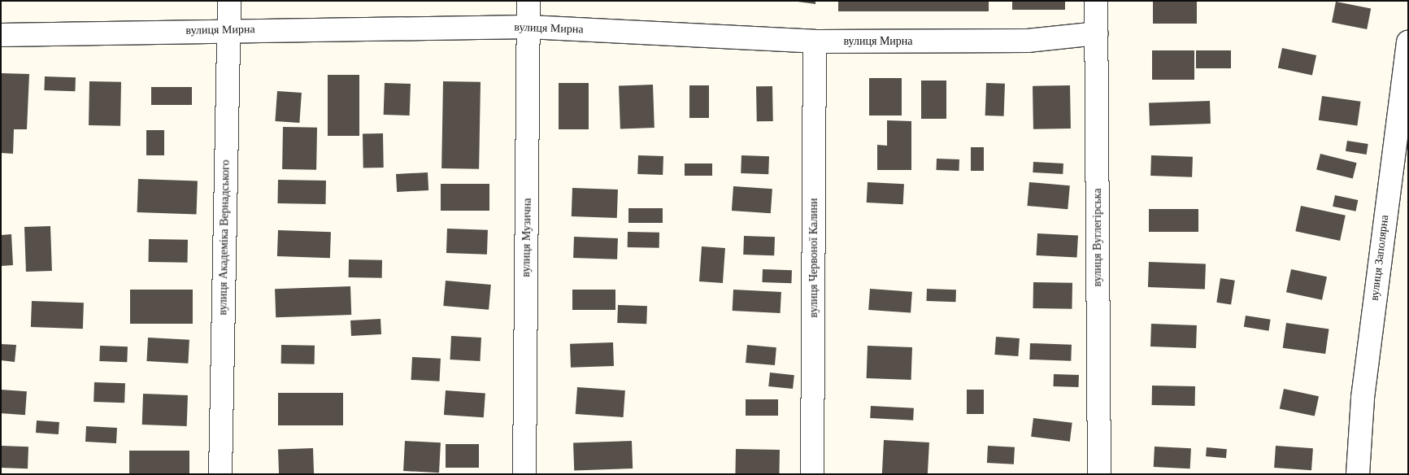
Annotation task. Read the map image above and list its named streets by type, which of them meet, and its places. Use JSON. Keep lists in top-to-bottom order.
{
  "streets": {
    "street": [
      "вулиця Мирна",
      "вулиця Академіка Вернадського",
      "вулиця Музична",
      "вулиця Вуглегірська",
      "вулиця Червоної Калини",
      "вулиця Заполярна"
    ]
  },
  "crossings": [
    ["вулиця Мирна", "вулиця Академіка Вернадського"],
    ["вулиця Мирна", "вулиця Музична"],
    ["вулиця Мирна", "вулиця Вуглегірська"],
    ["вулиця Мирна", "вулиця Червоної Калини"]
  ]
}
